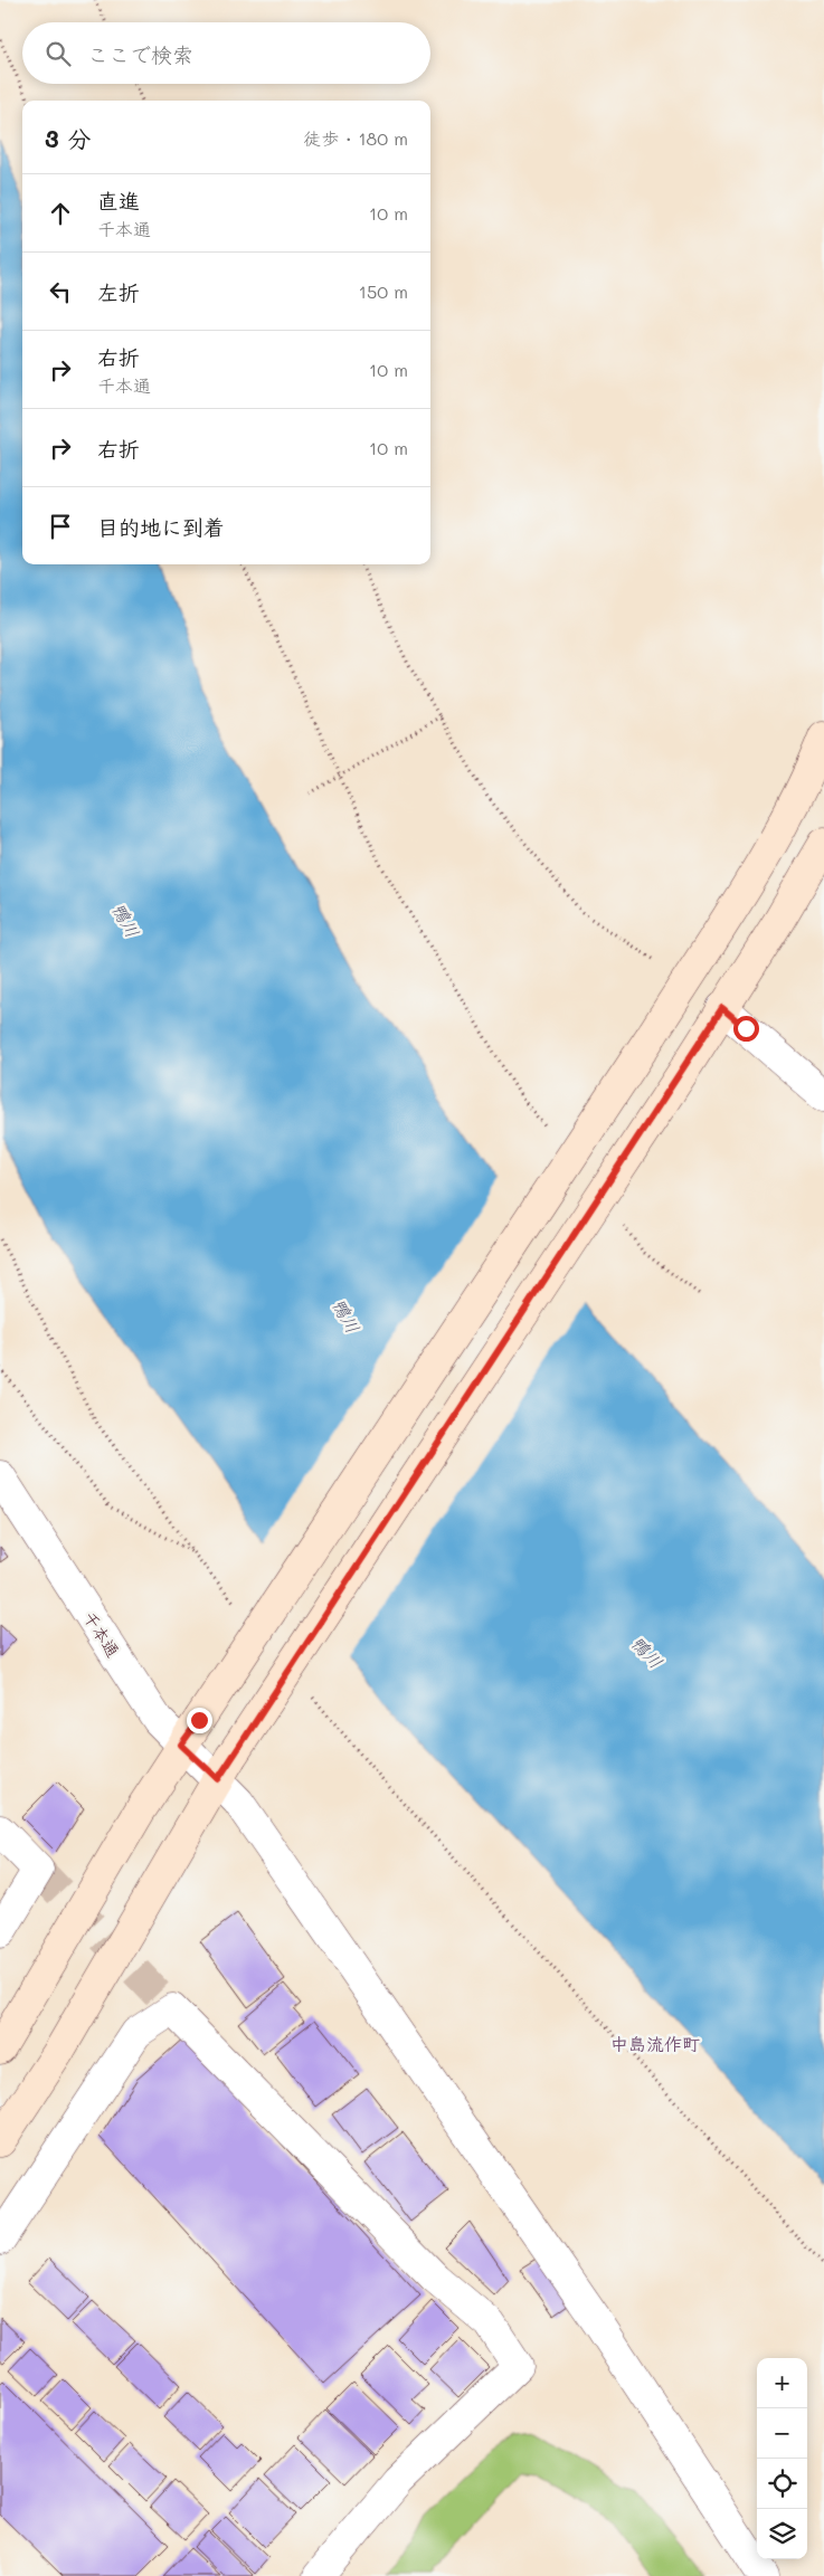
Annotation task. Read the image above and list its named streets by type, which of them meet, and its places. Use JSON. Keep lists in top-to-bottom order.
{
  "streets": {
    "street": ["千本通"]
  },
  "districts": ["中島流作町"],
  "water": ["鴨川"],
  "page": {
    "search": "ここで検索",
    "heading": ["3 分", "徒歩 · 180 m"],
    "list": [
      ["直進", "千本通", "10 m"],
      ["左折", "150 m"],
      ["右折", "千本通", "10 m"],
      ["右折", "10 m"],
      "目的地に到着"
    ],
    "map_buttons": ["+", "−"]
  }
}
